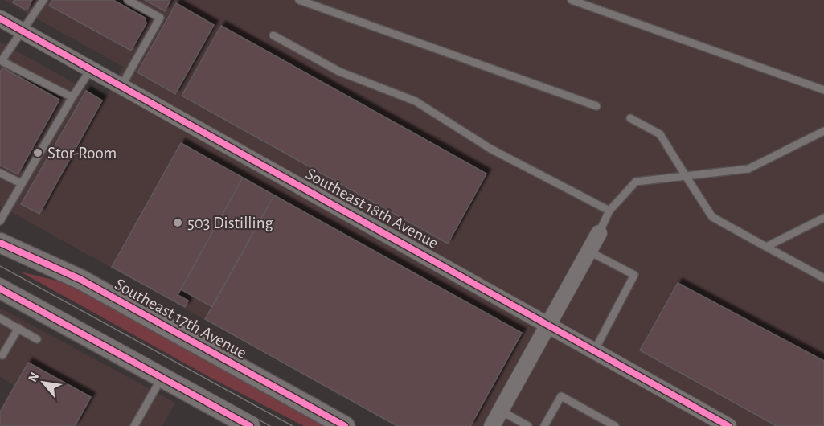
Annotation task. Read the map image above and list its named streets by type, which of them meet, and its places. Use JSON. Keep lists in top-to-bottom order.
{
  "streets": {
    "street": ["Southeast 18th Avenue", "Southeast 17th Avenue"]
  },
  "places": ["Stor-Room", "503 Distilling"],
  "north": "top left"
}
